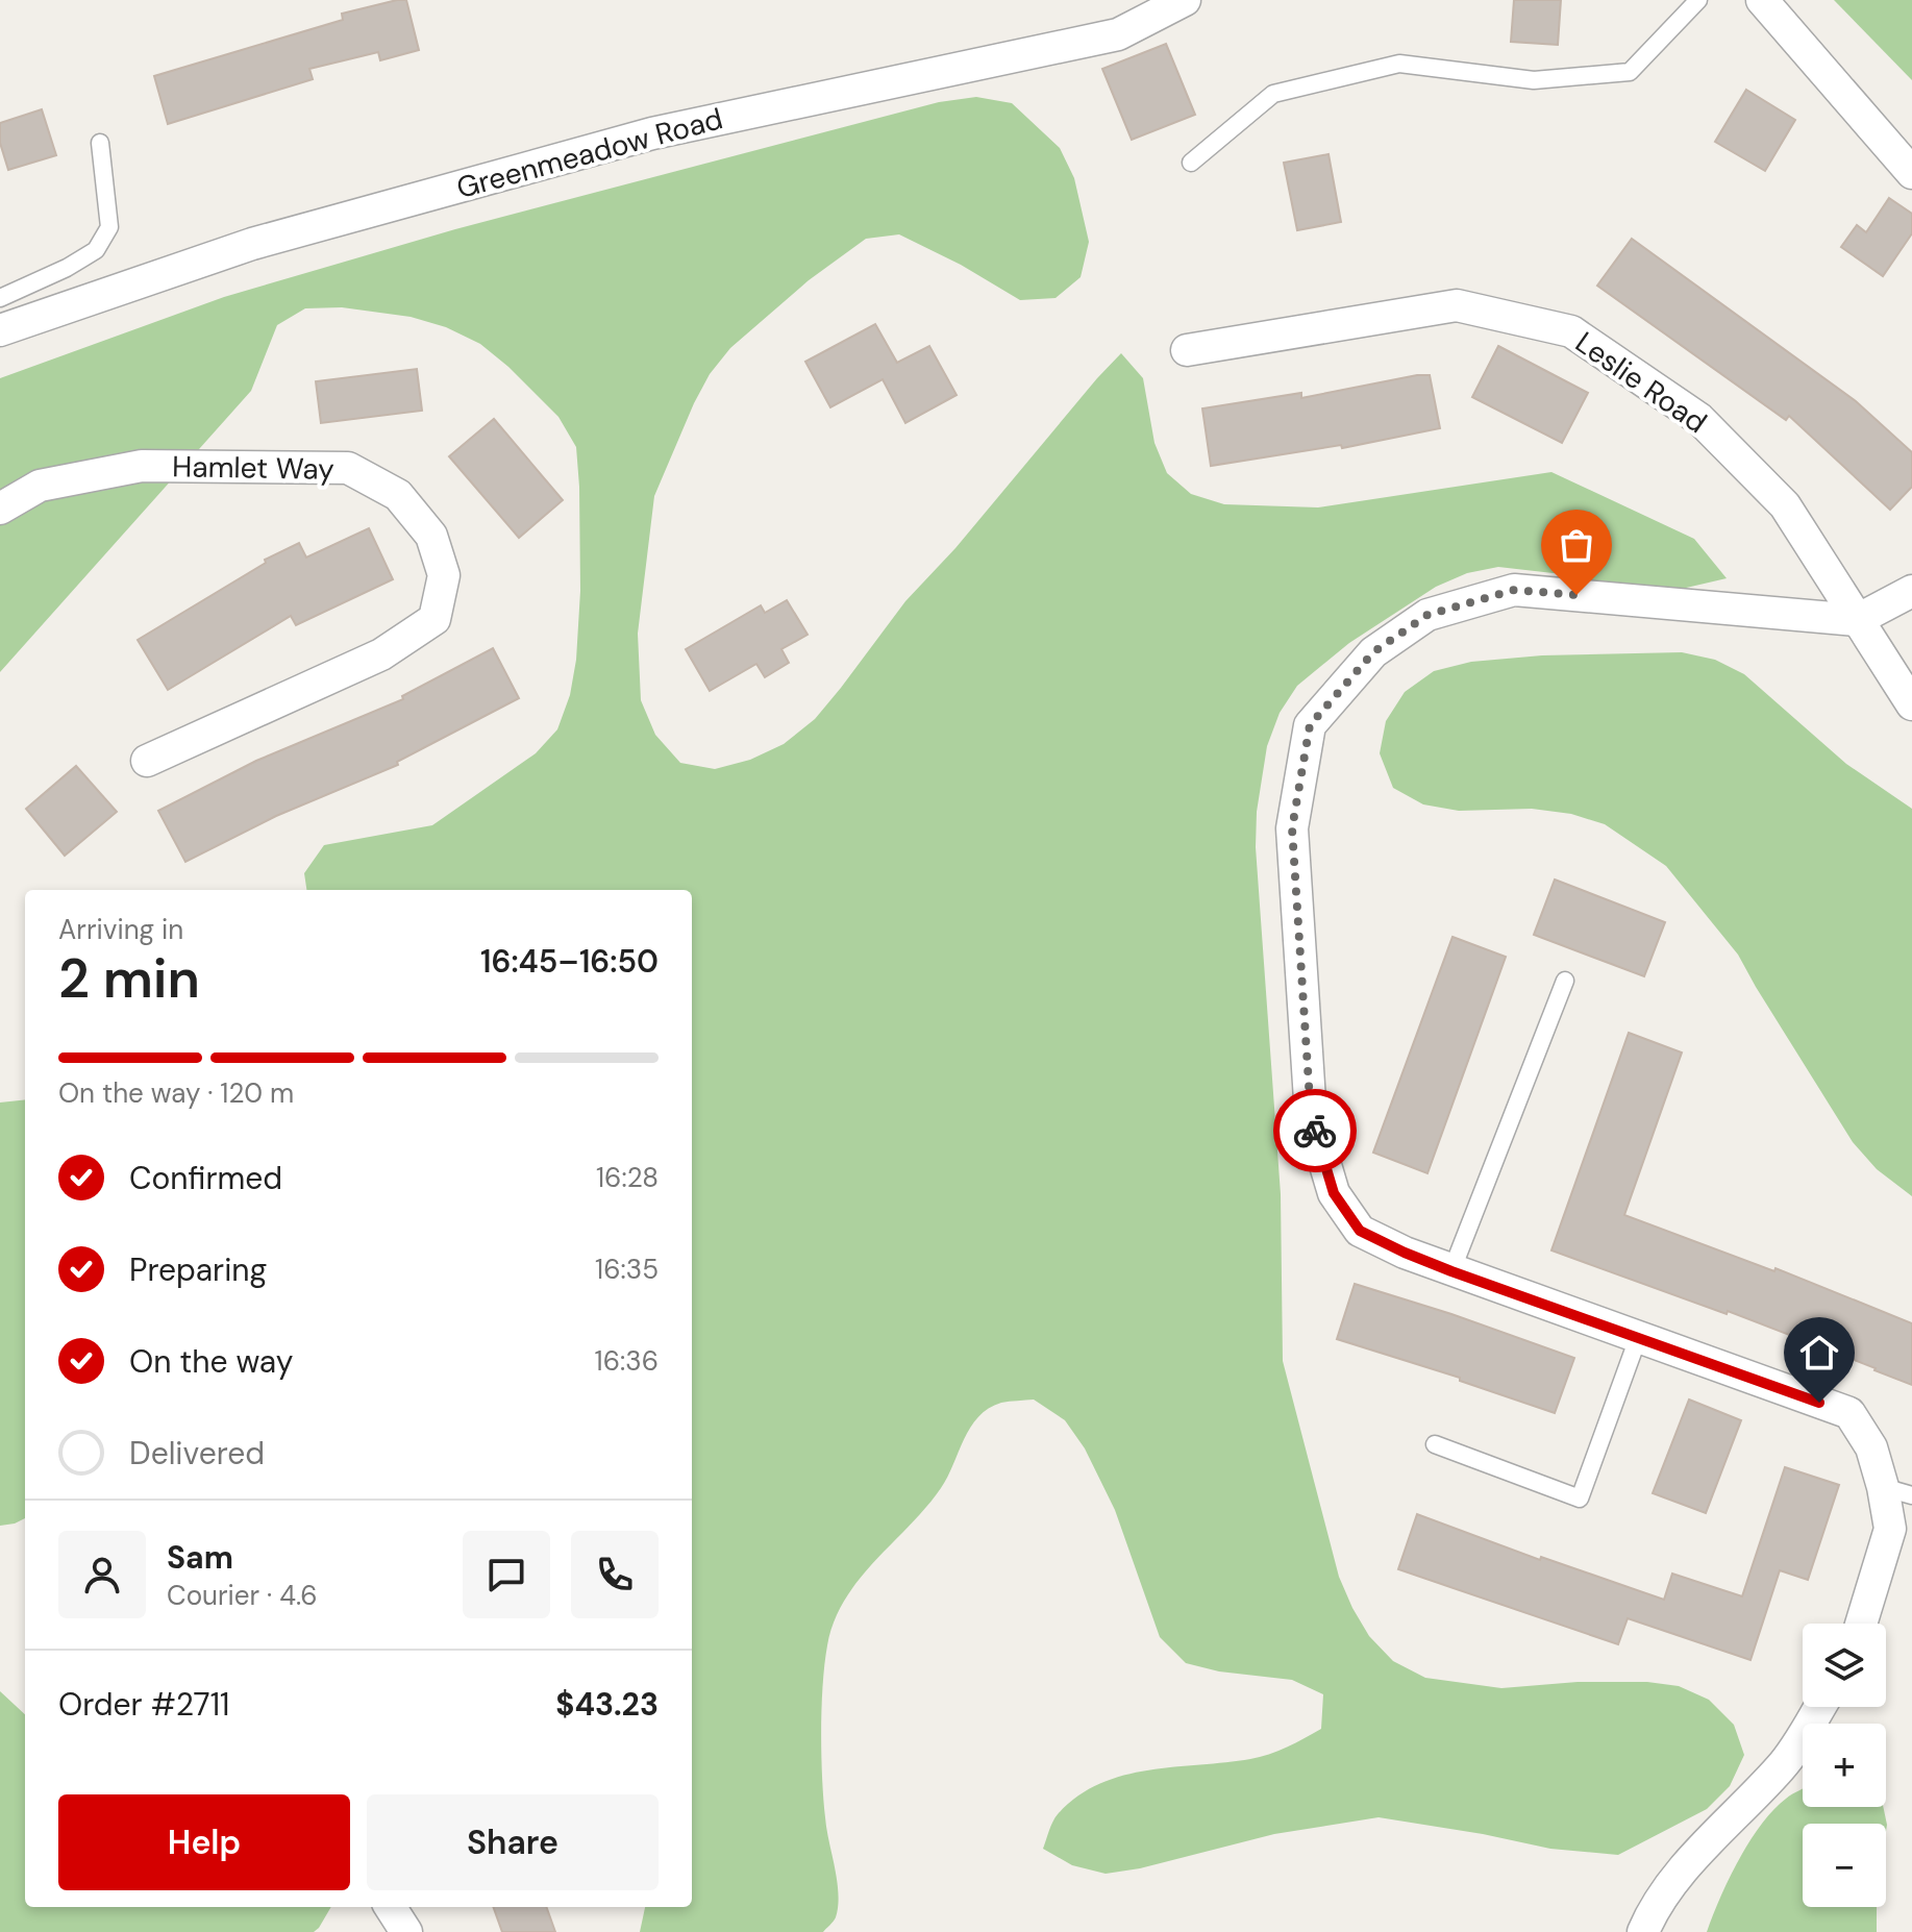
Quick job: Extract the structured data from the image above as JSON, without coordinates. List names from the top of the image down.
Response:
{
  "streets": {
    "street": ["Greenmeadow Road", "Leslie Road", "Hamlet Way"]
  },
  "page": {
    "heading": ["2 min", "Arriving in", "16:45–16:50"],
    "panel": [
      "Sam",
      "Courier · 4.6",
      "Order #2711",
      "$43.23"
    ],
    "bar": "On the way · 120 m",
    "list": [
      ["Confirmed", "16:28"],
      ["Preparing", "16:35"],
      ["On the way", "16:36"],
      "Delivered"
    ],
    "map_buttons": ["+", "−"],
    "buttons": ["Help", "Share"]
  }
}
